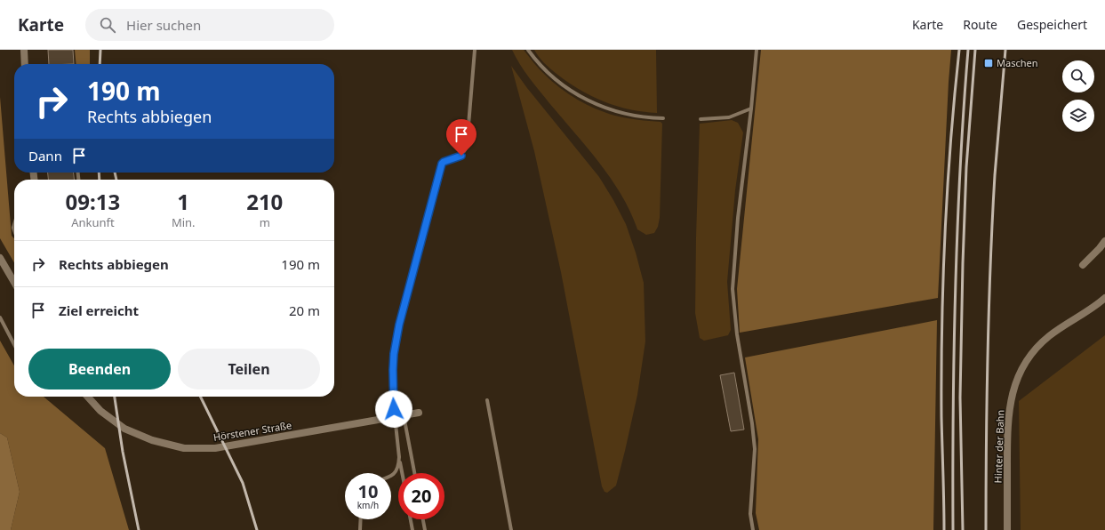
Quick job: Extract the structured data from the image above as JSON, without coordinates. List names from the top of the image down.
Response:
{
  "streets": {
    "street": ["Hörstener Straße", "Hinter der Bahn"]
  },
  "places": {
    "transit": ["Maschen"]
  },
  "page": {
    "header": "Karte",
    "search": "Hier suchen",
    "nav": ["Karte", "Route", "Gespeichert"],
    "turn": ["190 m", "Rechts abbiegen"],
    "then": "Dann",
    "eta": [
      "09:13",
      "Ankunft",
      "1",
      "Min.",
      "210",
      "m"
    ],
    "list": [
      {
        "name": "Rechts abbiegen",
        "value": "190 m"
      },
      {
        "name": "Ziel erreicht",
        "value": "20 m"
      }
    ],
    "buttons": ["Beenden", "Teilen"],
    "speed": "10 km/h",
    "limit": "20"
  }
}
